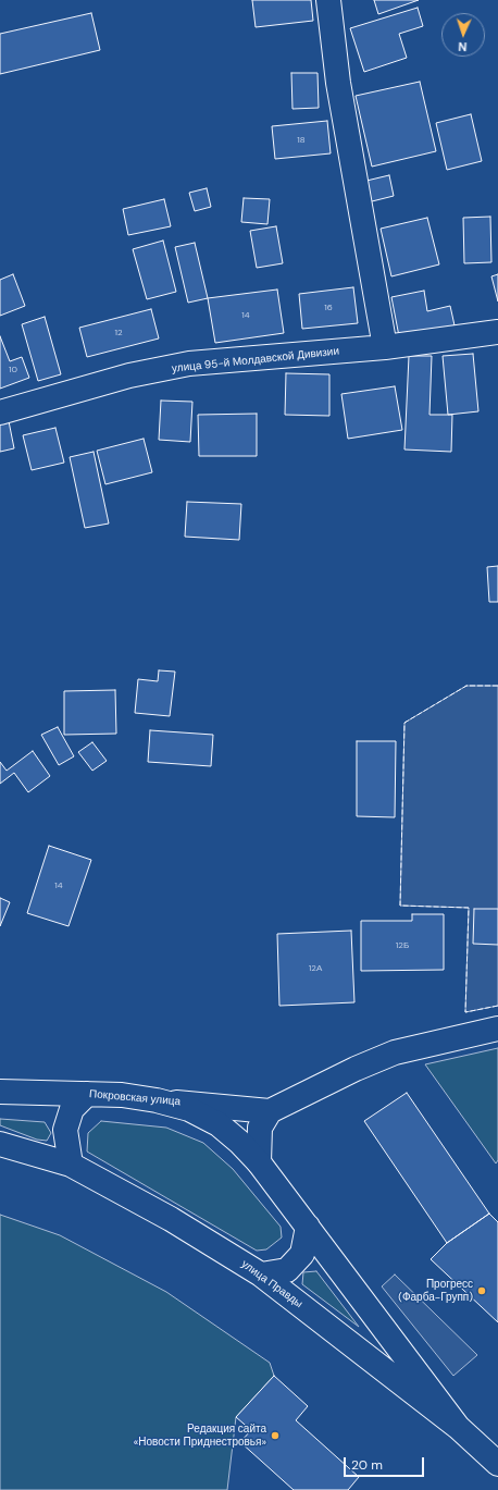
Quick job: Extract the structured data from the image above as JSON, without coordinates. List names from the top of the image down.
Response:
{
  "streets": {
    "main road": ["улица 95-й Молдавской Дивизии", "Покровская улица", "улица Правды"]
  },
  "crossings": [
    ["Покровская улица", "улица Правды"]
  ],
  "places": ["Прогресс (Фарба-Групп)", "Редакция сайта «Новости Приднестровья»"],
  "house_numbers": [
    "18",
    "16",
    "14",
    "12",
    "10",
    "14",
    "12Б",
    "12А"
  ],
  "scale_bar": "20 m",
  "north": "bottom"
}
